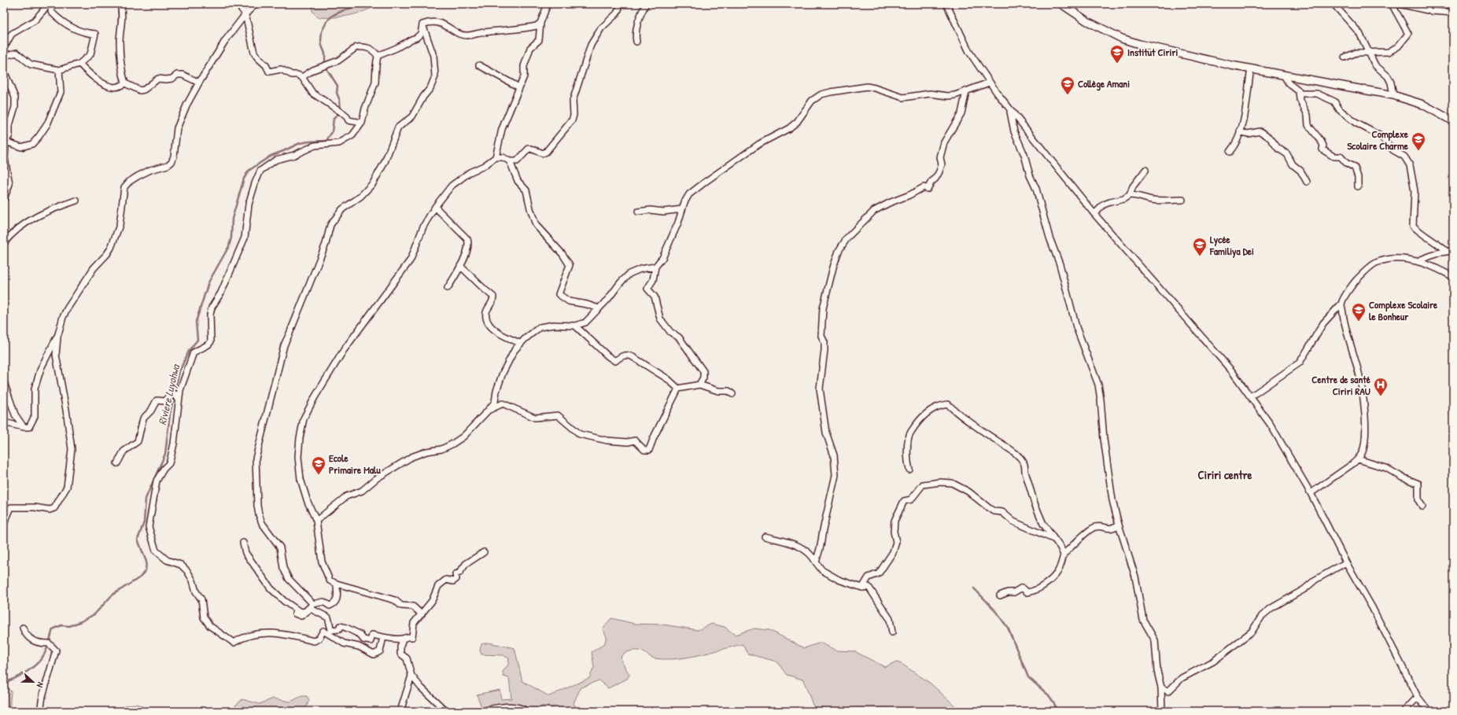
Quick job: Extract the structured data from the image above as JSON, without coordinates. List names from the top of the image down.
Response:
{
  "districts": ["Ciriri centre"],
  "water": ["Riviere Luyohwa"],
  "places": {
    "school or university": [
      "Institut Ciriri",
      "Collège Amani",
      "Complexe Scolaire Charme",
      "Lycée Familiya Dei",
      "Complexe Scolaire le Bonheur",
      "Ecole Primaire Malu"
    ],
    "hospital": ["Centre de santé Ciriri RAU"]
  },
  "north": "right"
}
